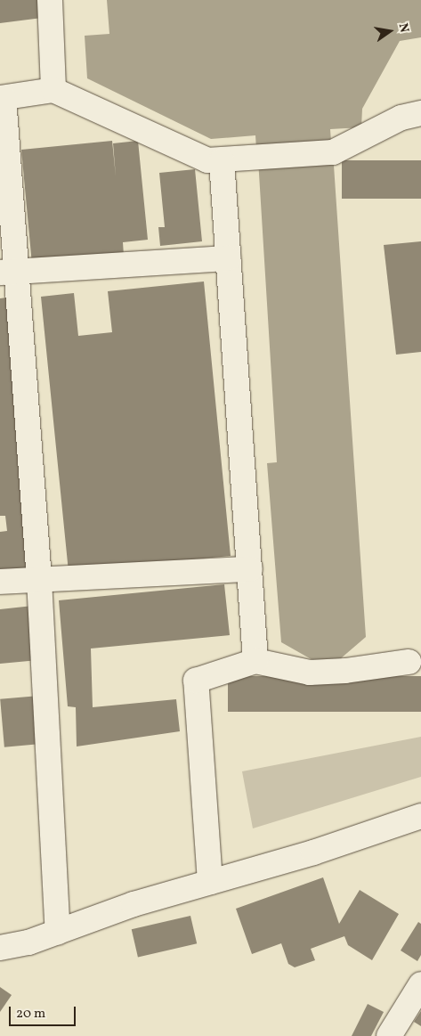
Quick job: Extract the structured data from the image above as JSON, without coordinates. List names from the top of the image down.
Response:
{
  "scale_bar": "20 m",
  "north": "right"
}
